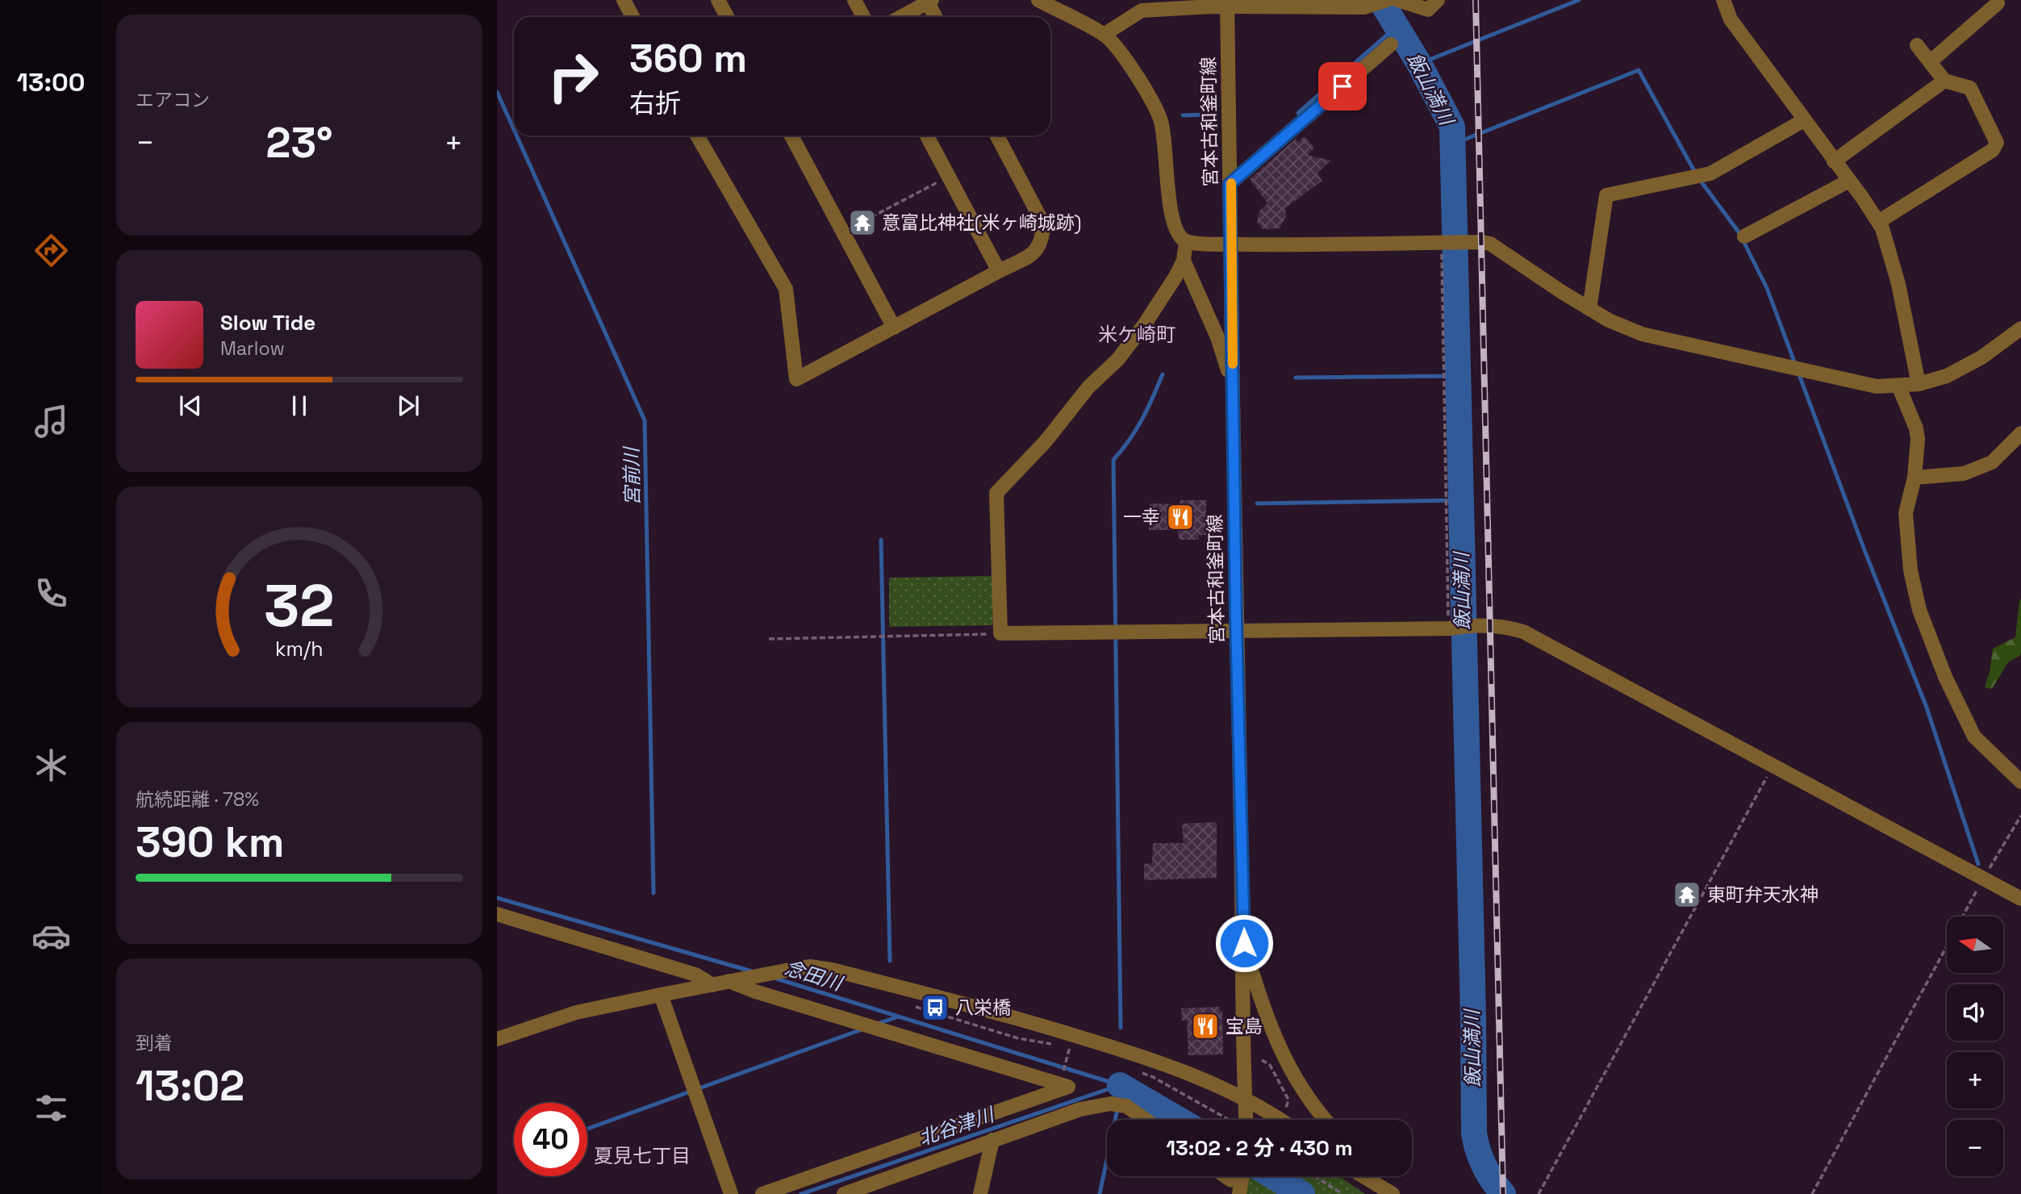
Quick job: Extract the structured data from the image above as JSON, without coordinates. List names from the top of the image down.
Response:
{
  "streets": {
    "street": ["宮本古和釜町線"]
  },
  "districts": ["米ケ崎町", "夏見七丁目"],
  "water": [
    "飯山満川",
    "宮前川",
    "念田川",
    "北谷津川"
  ],
  "places": {
    "temple": ["意富比神社(米ヶ崎城跡)", "東町弁天水神"],
    "restaurant": ["一幸", "宝島"],
    "bus stop": ["八栄橋"]
  },
  "north": "left",
  "page": {
    "tabs": "13:00",
    "tile": [
      "エアコン",
      ["航続距離 · 78%", "390 km"],
      ["到着", "13:02"]
    ],
    "turn": ["360 m", "右折"],
    "heat": ["−", "23°", "+"],
    "song": ["Slow Tide", "Marlow"],
    "map_buttons": ["+", "−"],
    "limit": "40",
    "trip": "13:02 · 2 分 · 430 m",
    "gauge": ["32", "km/h"]
  }
}
